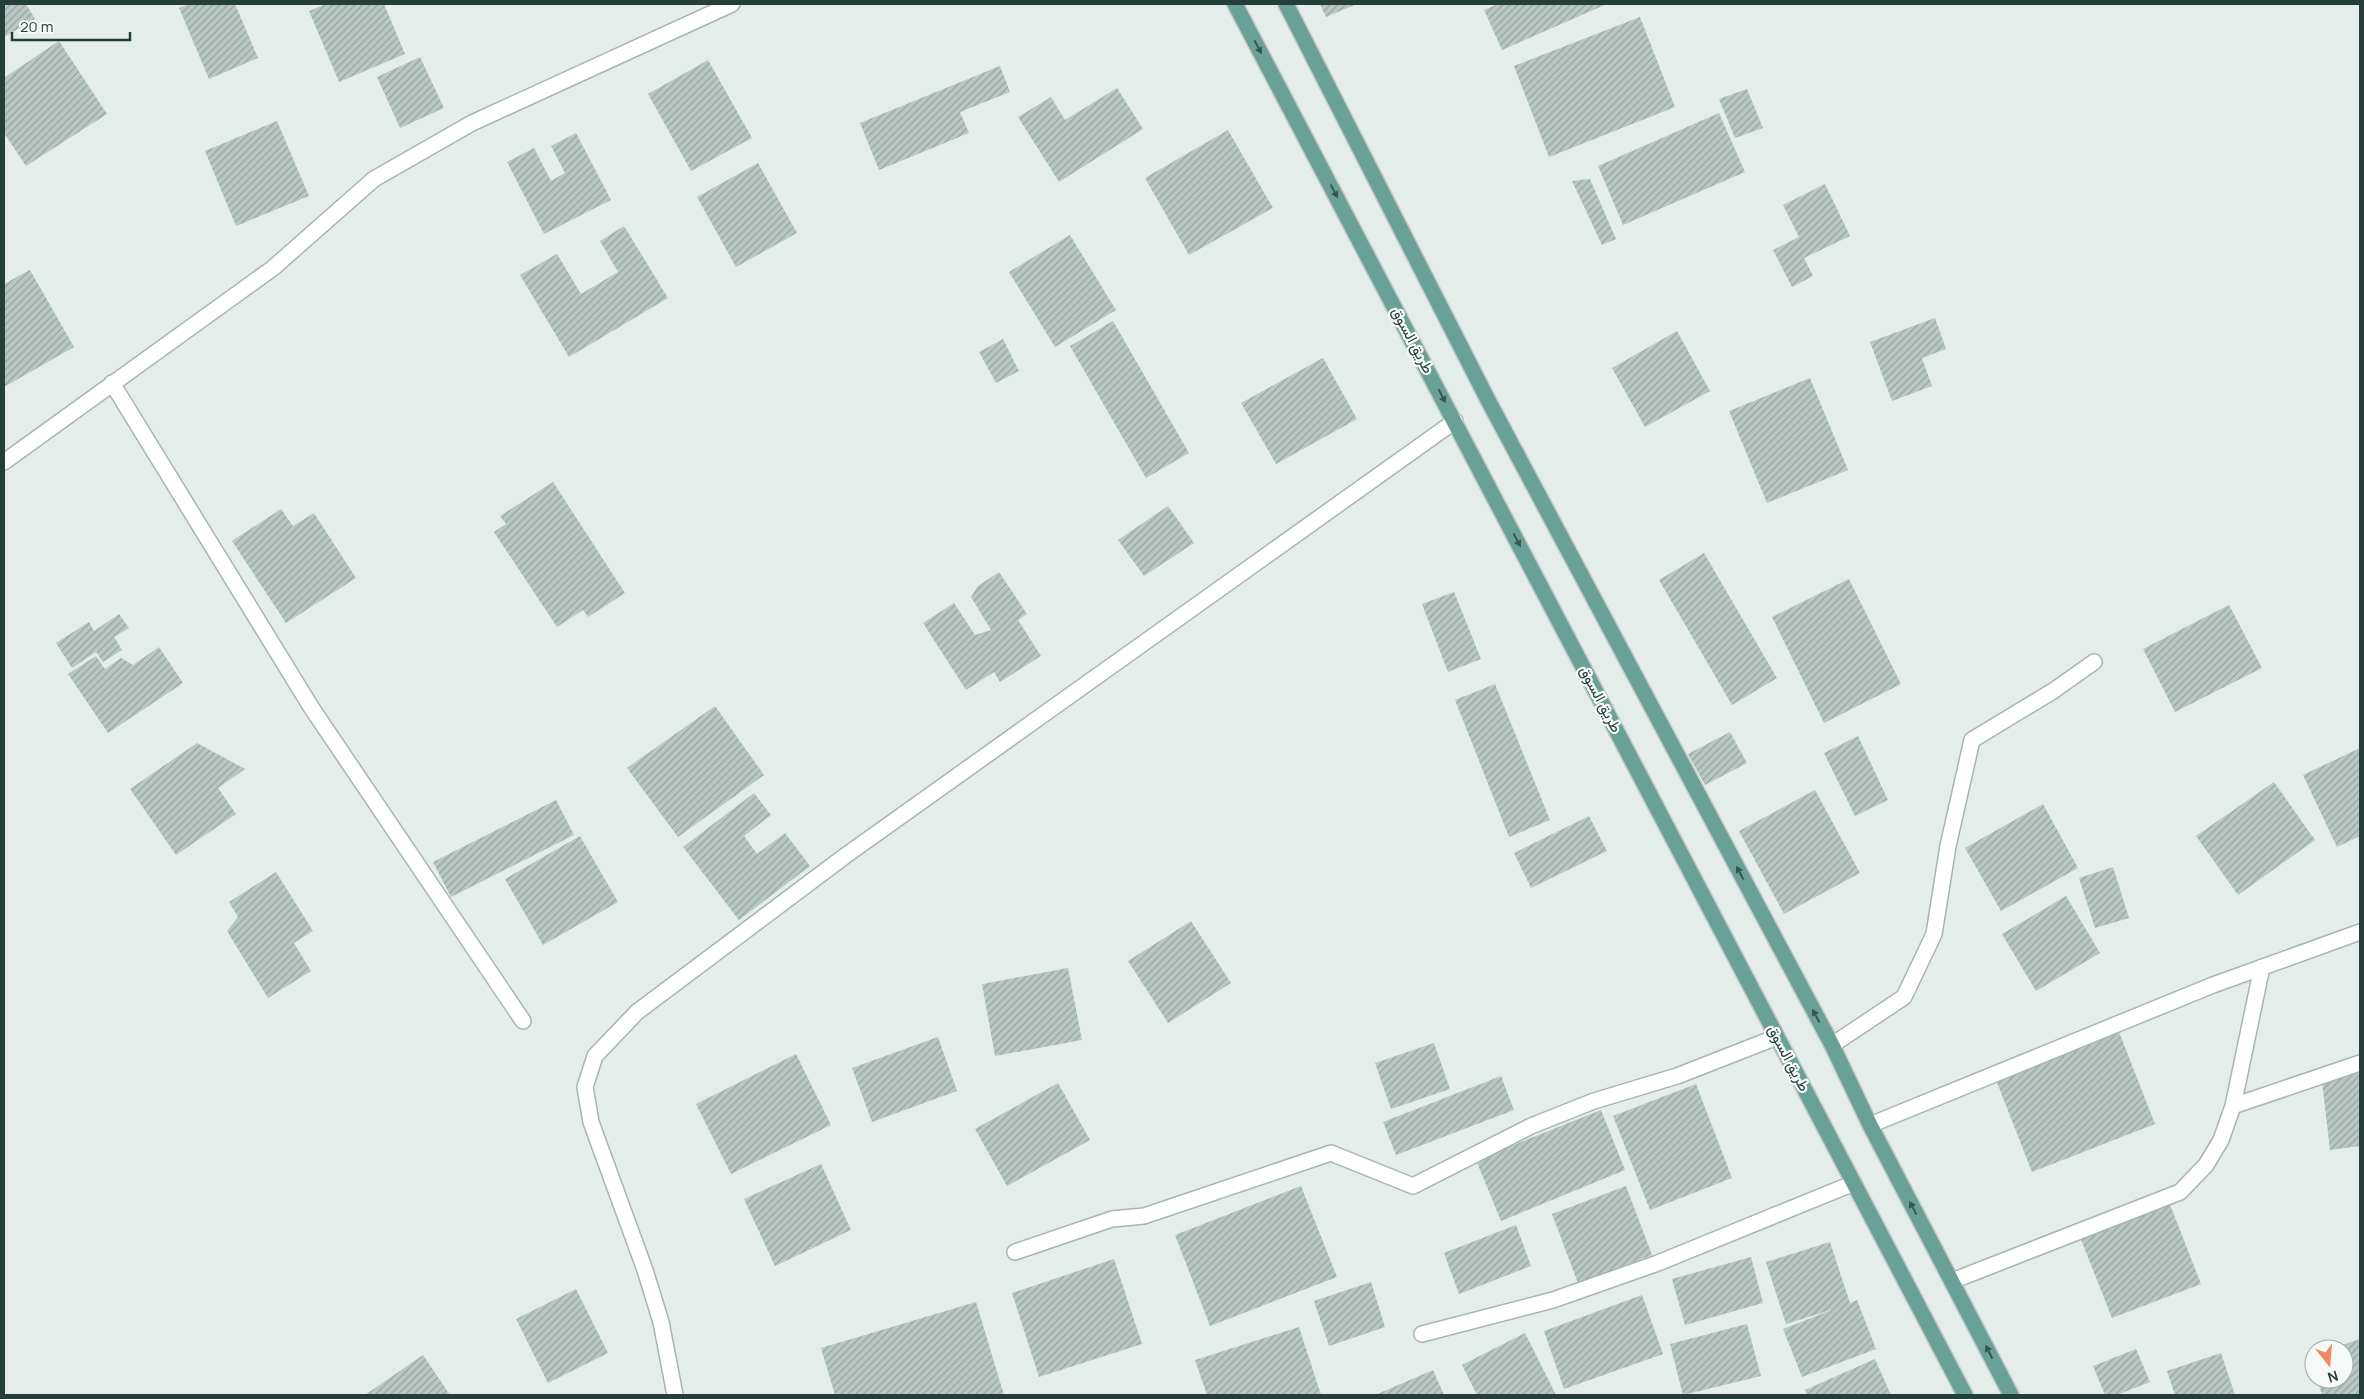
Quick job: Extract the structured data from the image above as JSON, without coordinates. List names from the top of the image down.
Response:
{
  "streets": {
    "main road": ["طريق السوق"]
  },
  "scale_bar": "20 m",
  "north": "bottom"
}
